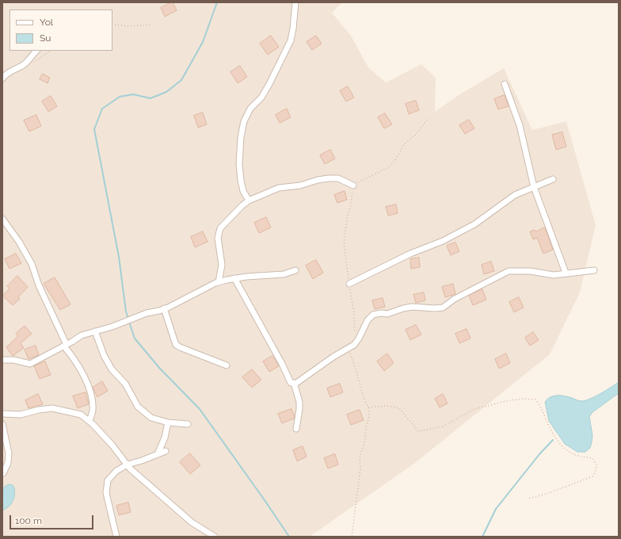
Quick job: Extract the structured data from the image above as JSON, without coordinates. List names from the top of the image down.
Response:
{
  "legend": ["Yol", "Su"],
  "scale_bar": "100 m"
}
